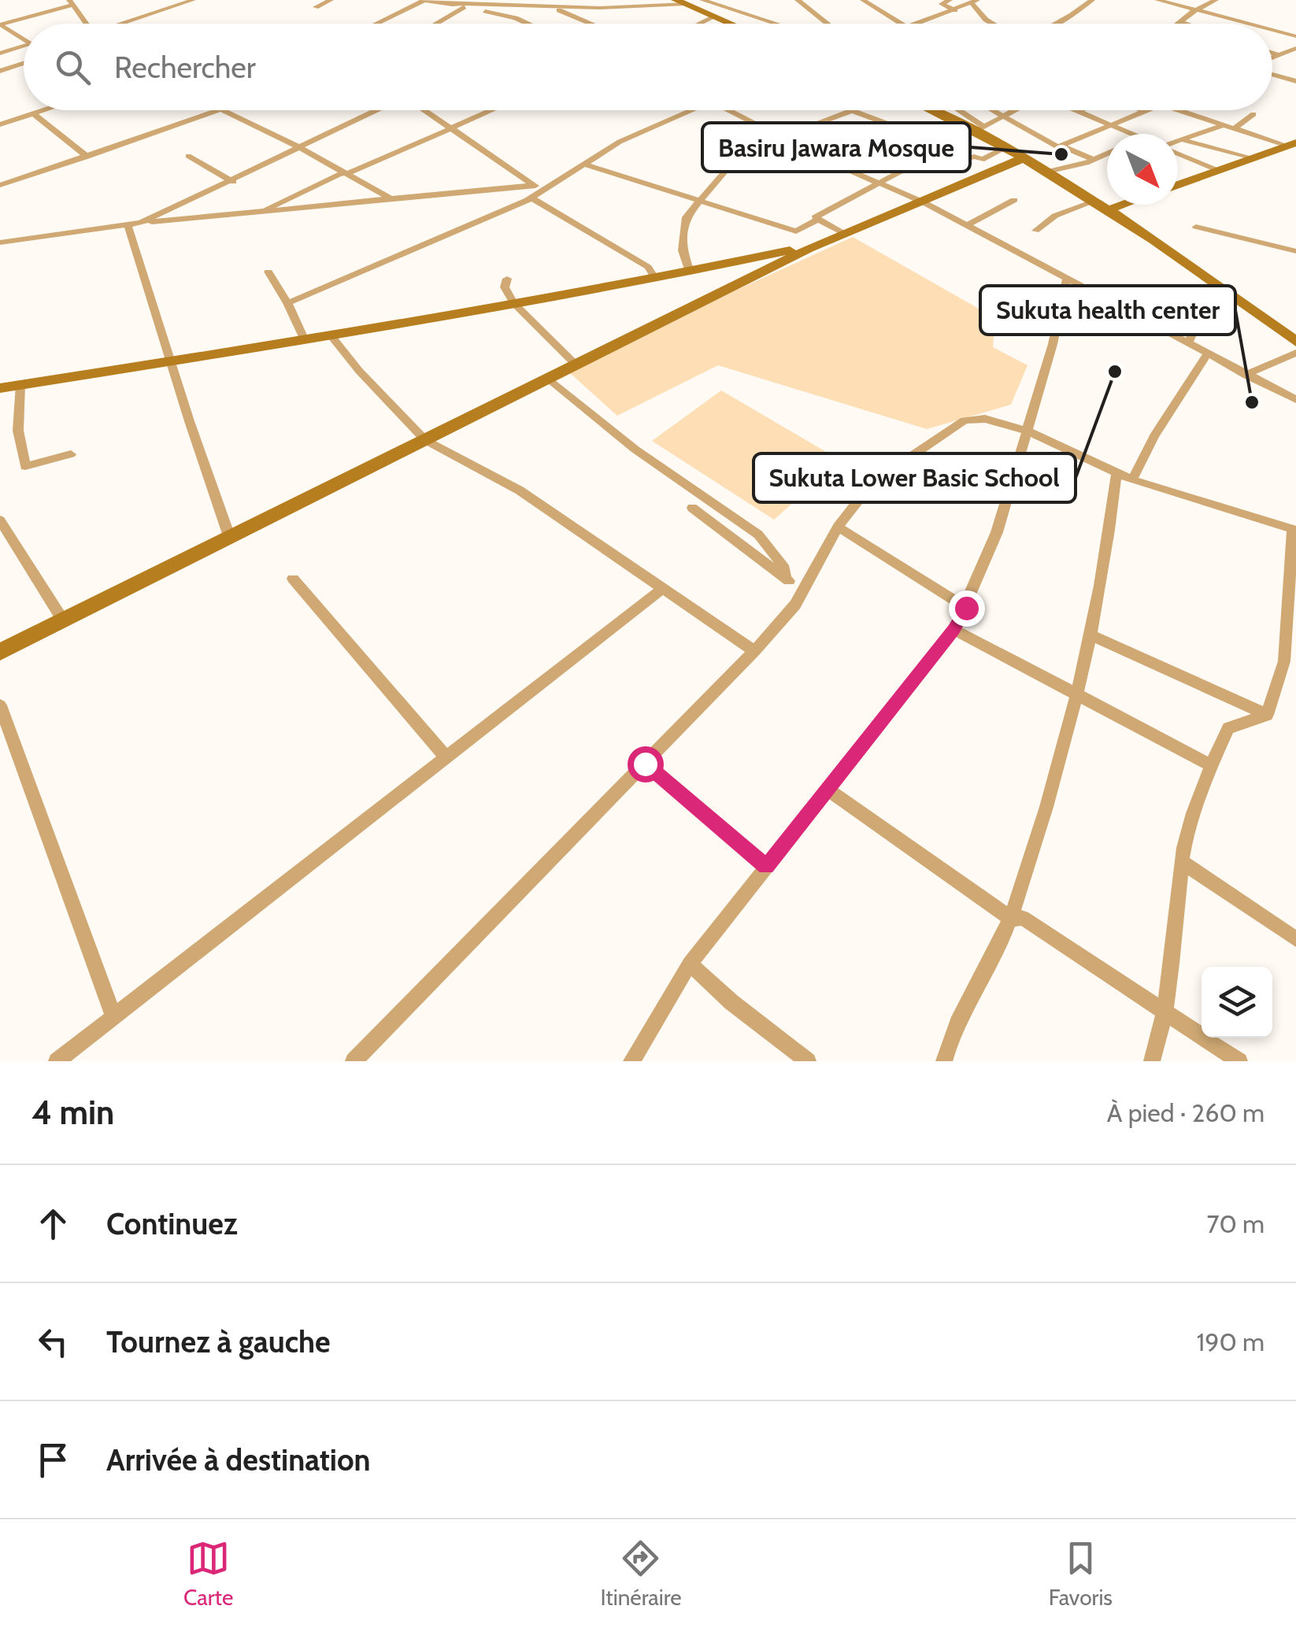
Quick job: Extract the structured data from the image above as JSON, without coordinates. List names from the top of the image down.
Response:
{
  "places": ["Basiru Jawara Mosque", "Sukuta Lower Basic School", "Sukuta health center"],
  "north": "bottom right",
  "page": {
    "search": "Rechercher",
    "heading": ["4 min", "À pied · 260 m"],
    "list": [
      ["Continuez", "70 m"],
      ["Tournez à gauche", "190 m"],
      "Arrivée à destination"
    ],
    "nav": ["Carte", "Itinéraire", "Favoris"]
  }
}
